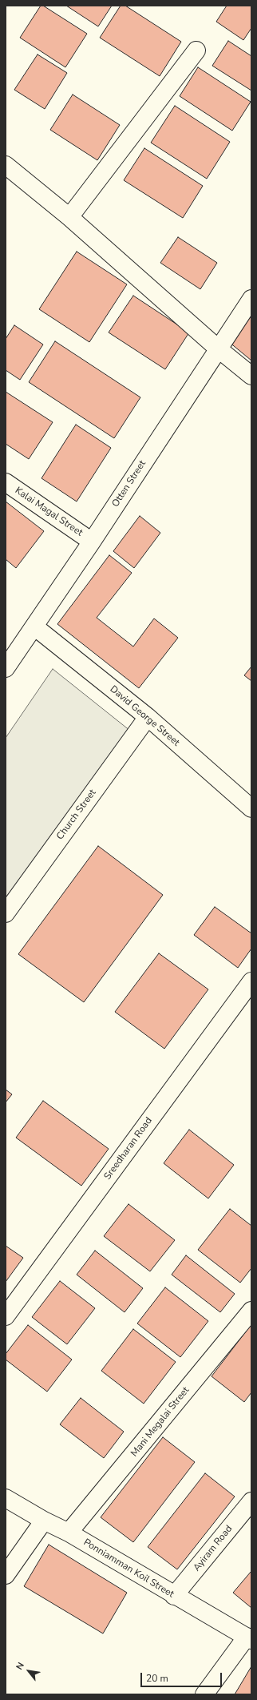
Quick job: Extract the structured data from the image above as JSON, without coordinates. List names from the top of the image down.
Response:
{
  "streets": {
    "street": [
      "Otten Street",
      "Kalai Magal Street",
      "David George Street",
      "Church Street",
      "Sreedharan Road",
      "Mani Megalai Street",
      "Ayiram Road",
      "Ponniamman Koil Street"
    ]
  },
  "crossings": [
    ["Otten Street", "Kalai Magal Street"],
    ["Otten Street", "David George Street"],
    ["David George Street", "Church Street"],
    ["Mani Megalai Street", "Ponniamman Koil Street"],
    ["Ayiram Road", "Ponniamman Koil Street"]
  ],
  "scale_bar": "20 m",
  "north": "top left"
}
